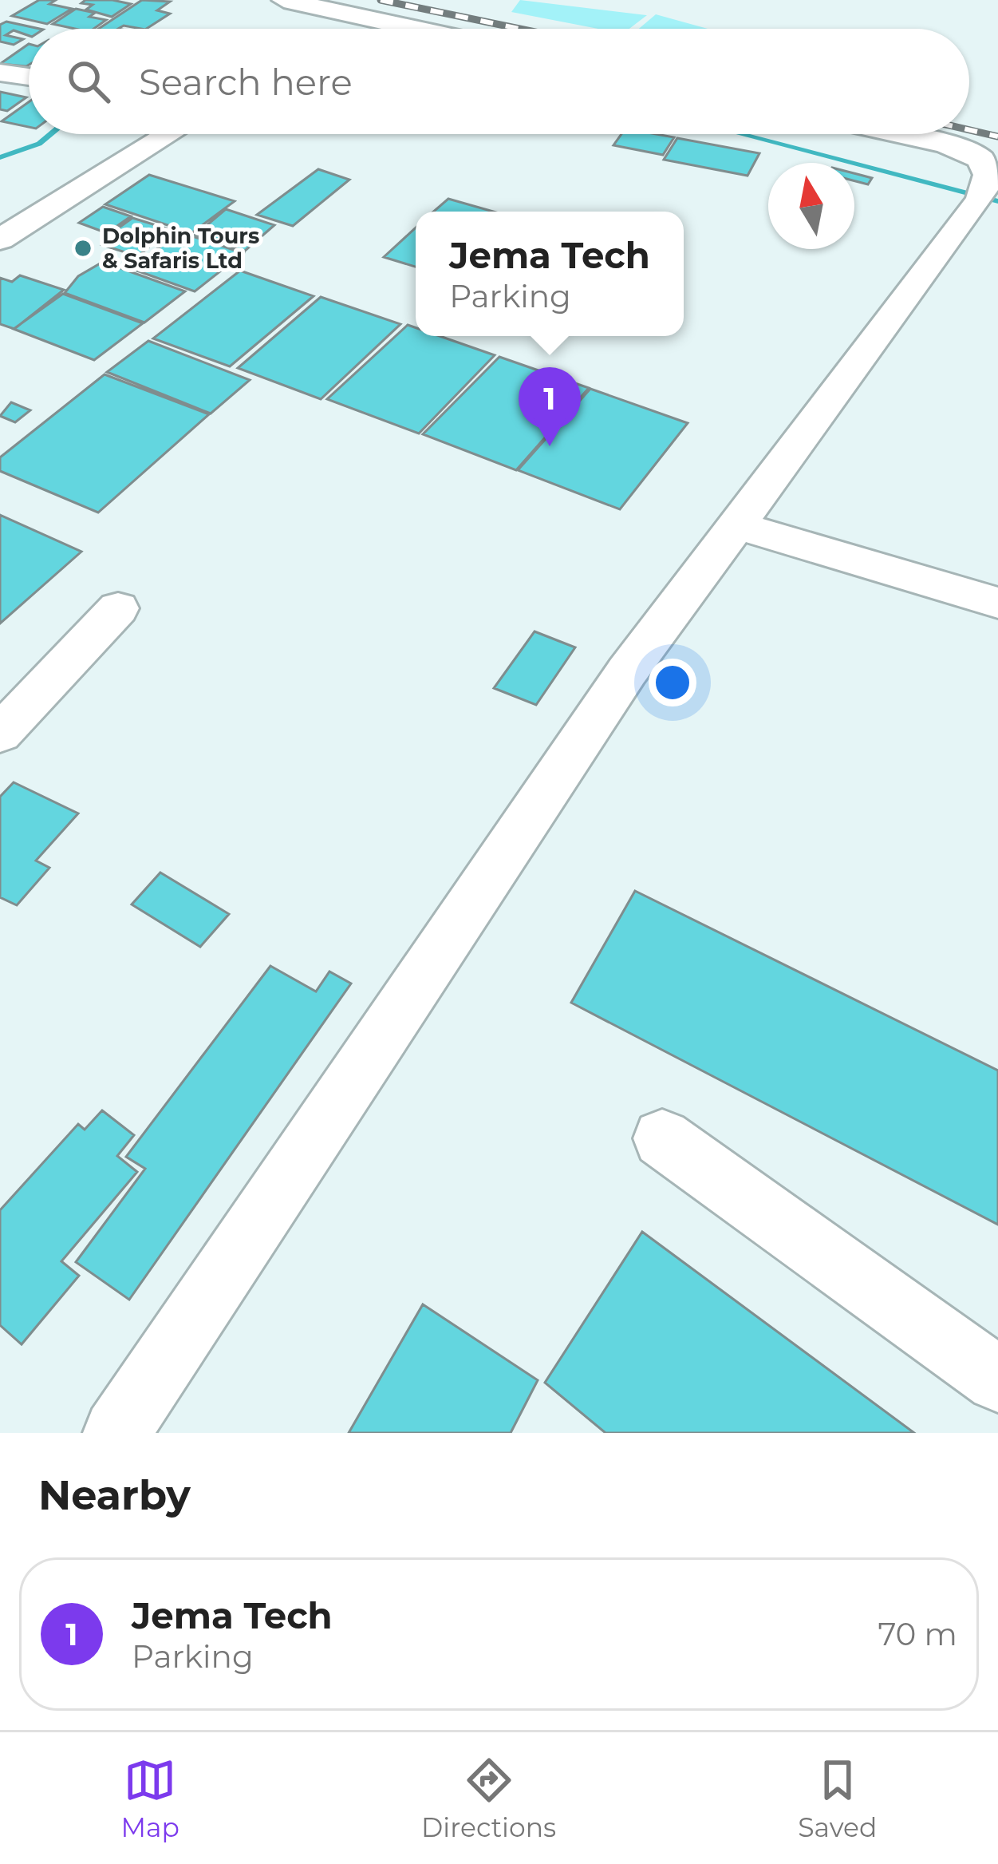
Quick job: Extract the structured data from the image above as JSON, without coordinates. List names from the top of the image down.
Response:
{
  "places": ["Dolphin Tours & Safaris Ltd"],
  "north": "top",
  "page": {
    "search": "Search here",
    "popup": ["Jema Tech", "Parking"],
    "pins": "1",
    "heading": "Nearby",
    "list": [
      {
        "mark": "1",
        "name": "Jema Tech",
        "note": "Parking",
        "value": "70 m"
      }
    ],
    "nav": ["Map", "Directions", "Saved"]
  }
}
